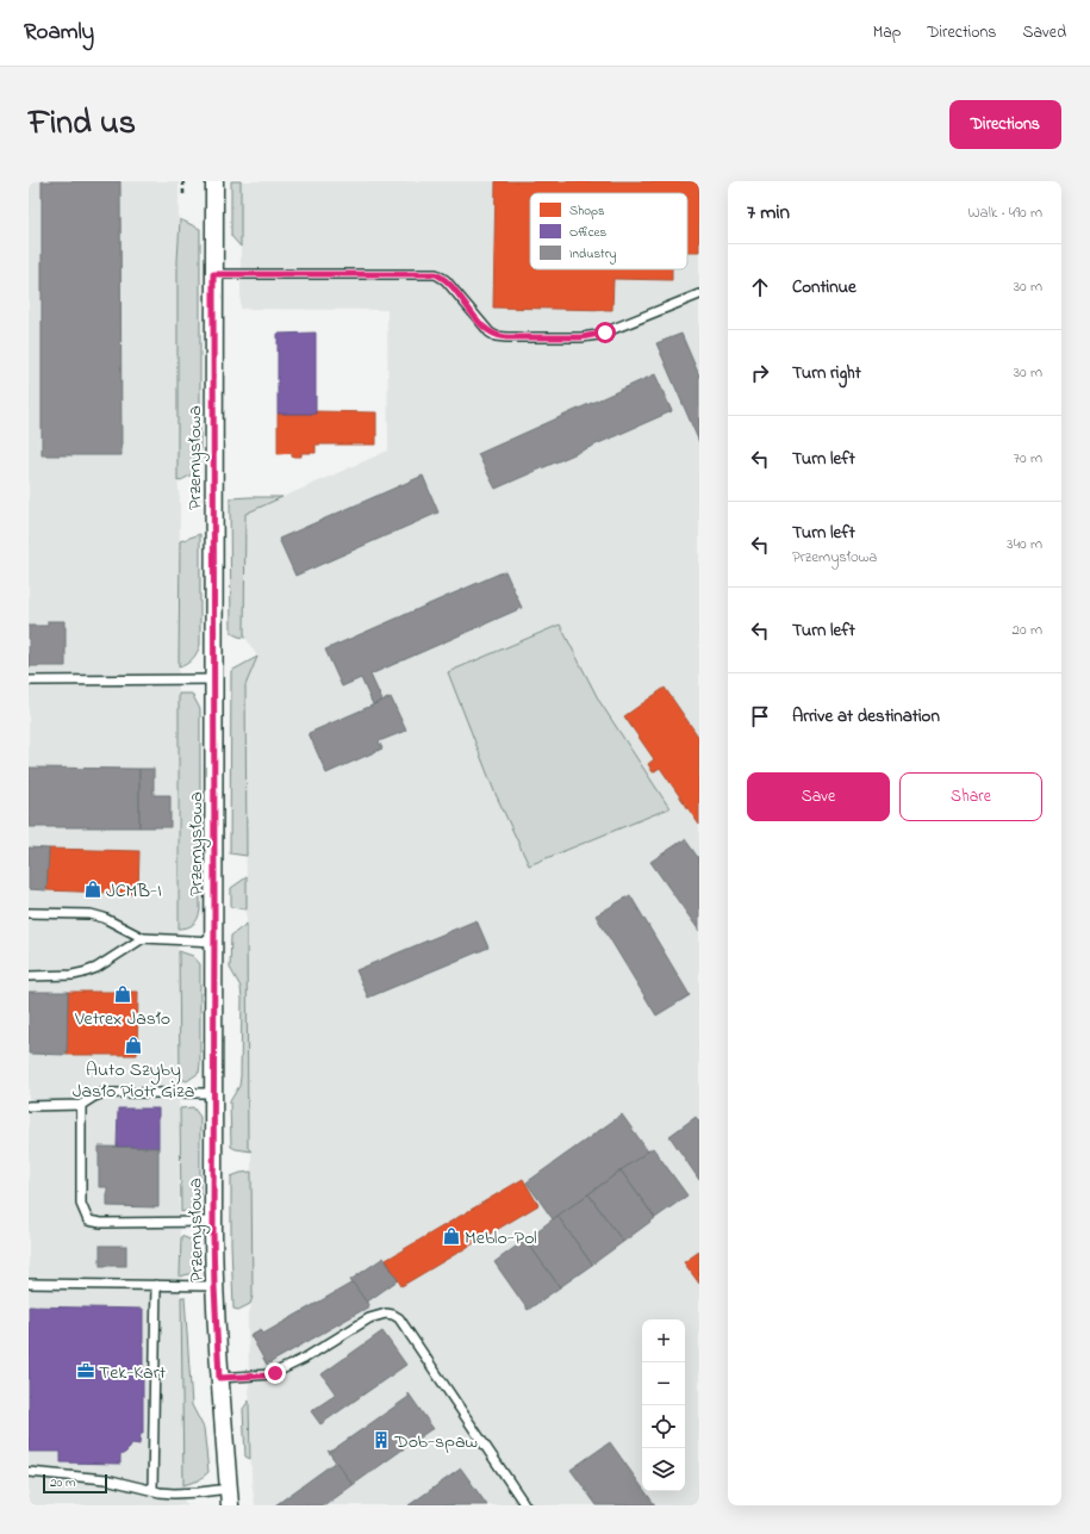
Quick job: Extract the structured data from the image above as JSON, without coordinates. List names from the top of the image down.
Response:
{
  "streets": {
    "street": ["Przemysłowa"]
  },
  "places": {
    "shop": [
      "JCMB-I",
      "Vetrex Jasło",
      "Auto Szyby Jasło Piotr Giza",
      "Meblo-Pol"
    ],
    "office": ["Tek-Kart"],
    "building": ["Dob-spaw"]
  },
  "legend": ["Shops", "Offices", "Industry"],
  "scale_bar": "20 m",
  "page": {
    "header": "Roamly",
    "nav": ["Map", "Directions", "Saved"],
    "title": "Find us",
    "buttons": [
      "Directions",
      ["Save", "Share"]
    ],
    "heading": ["7 min", "Walk · 490 m"],
    "list": [
      ["Continue", "30 m"],
      ["Turn right", "30 m"],
      ["Turn left", "70 m"],
      ["Turn left", "Przemysłowa", "340 m"],
      ["Turn left", "20 m"],
      "Arrive at destination"
    ],
    "map_buttons": ["+", "−"],
    "scale": "20 m"
  }
}
